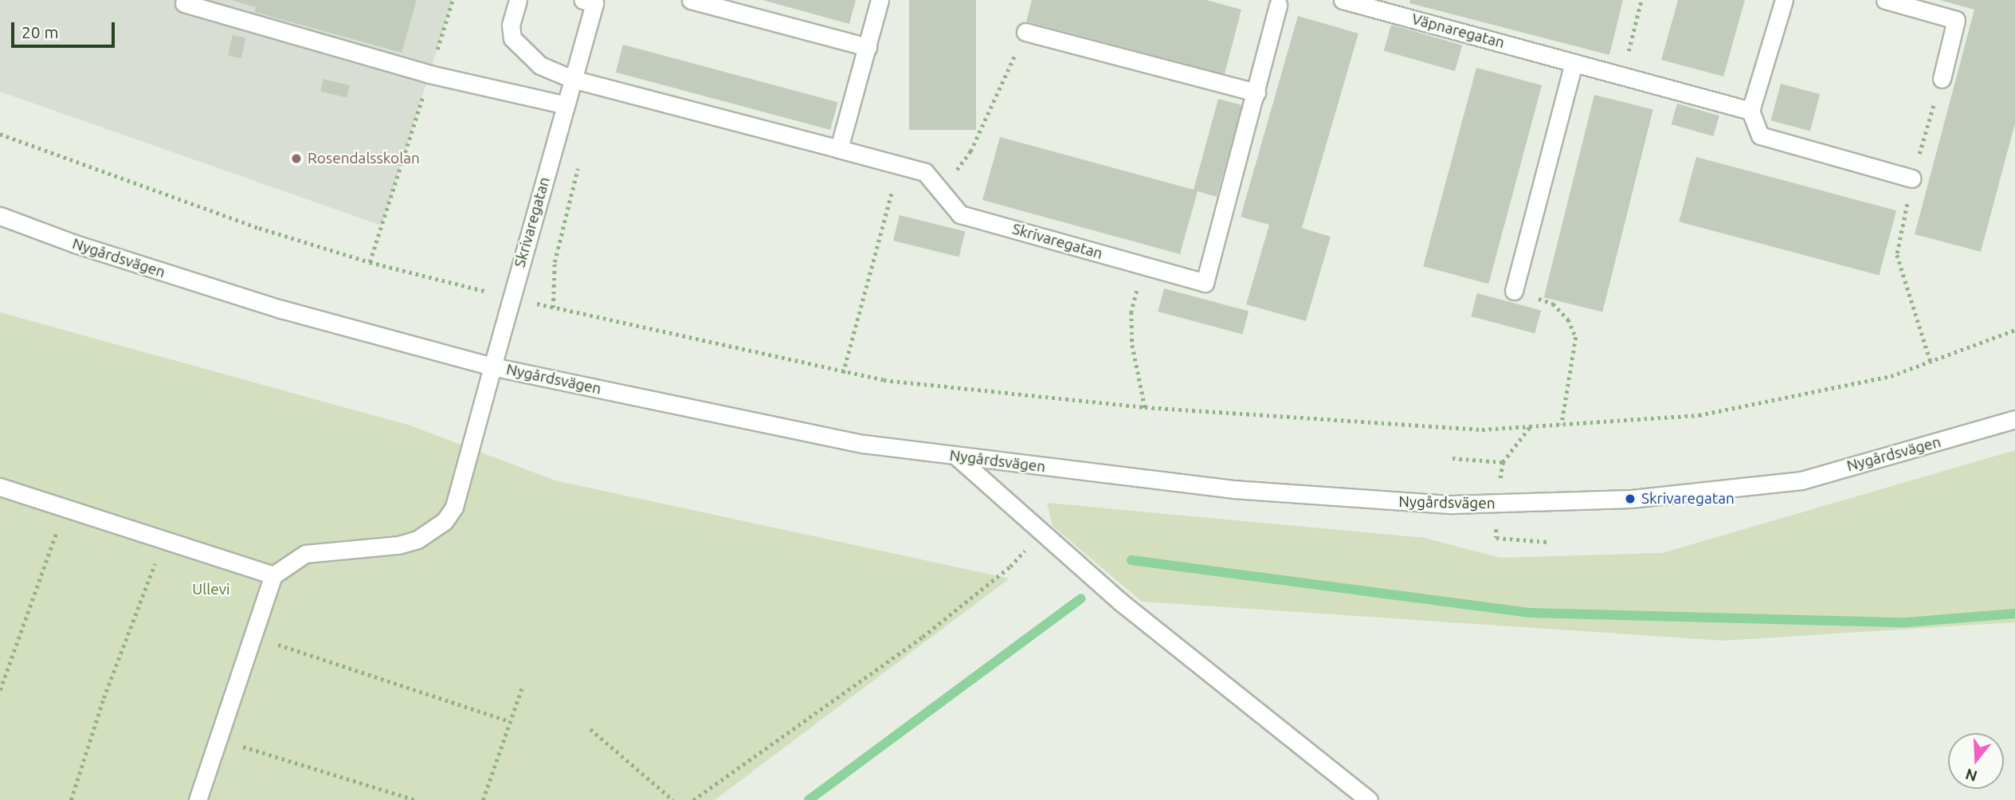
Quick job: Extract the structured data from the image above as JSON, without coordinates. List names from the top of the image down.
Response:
{
  "streets": {
    "street": ["Väpnaregatan", "Skrivaregatan", "Nygårdsvägen"]
  },
  "crossings": [
    ["Skrivaregatan", "Nygårdsvägen"]
  ],
  "parks": ["Ullevi"],
  "places": ["Rosendalsskolan", "Skrivaregatan"],
  "scale_bar": "20 m",
  "north": "bottom"
}
